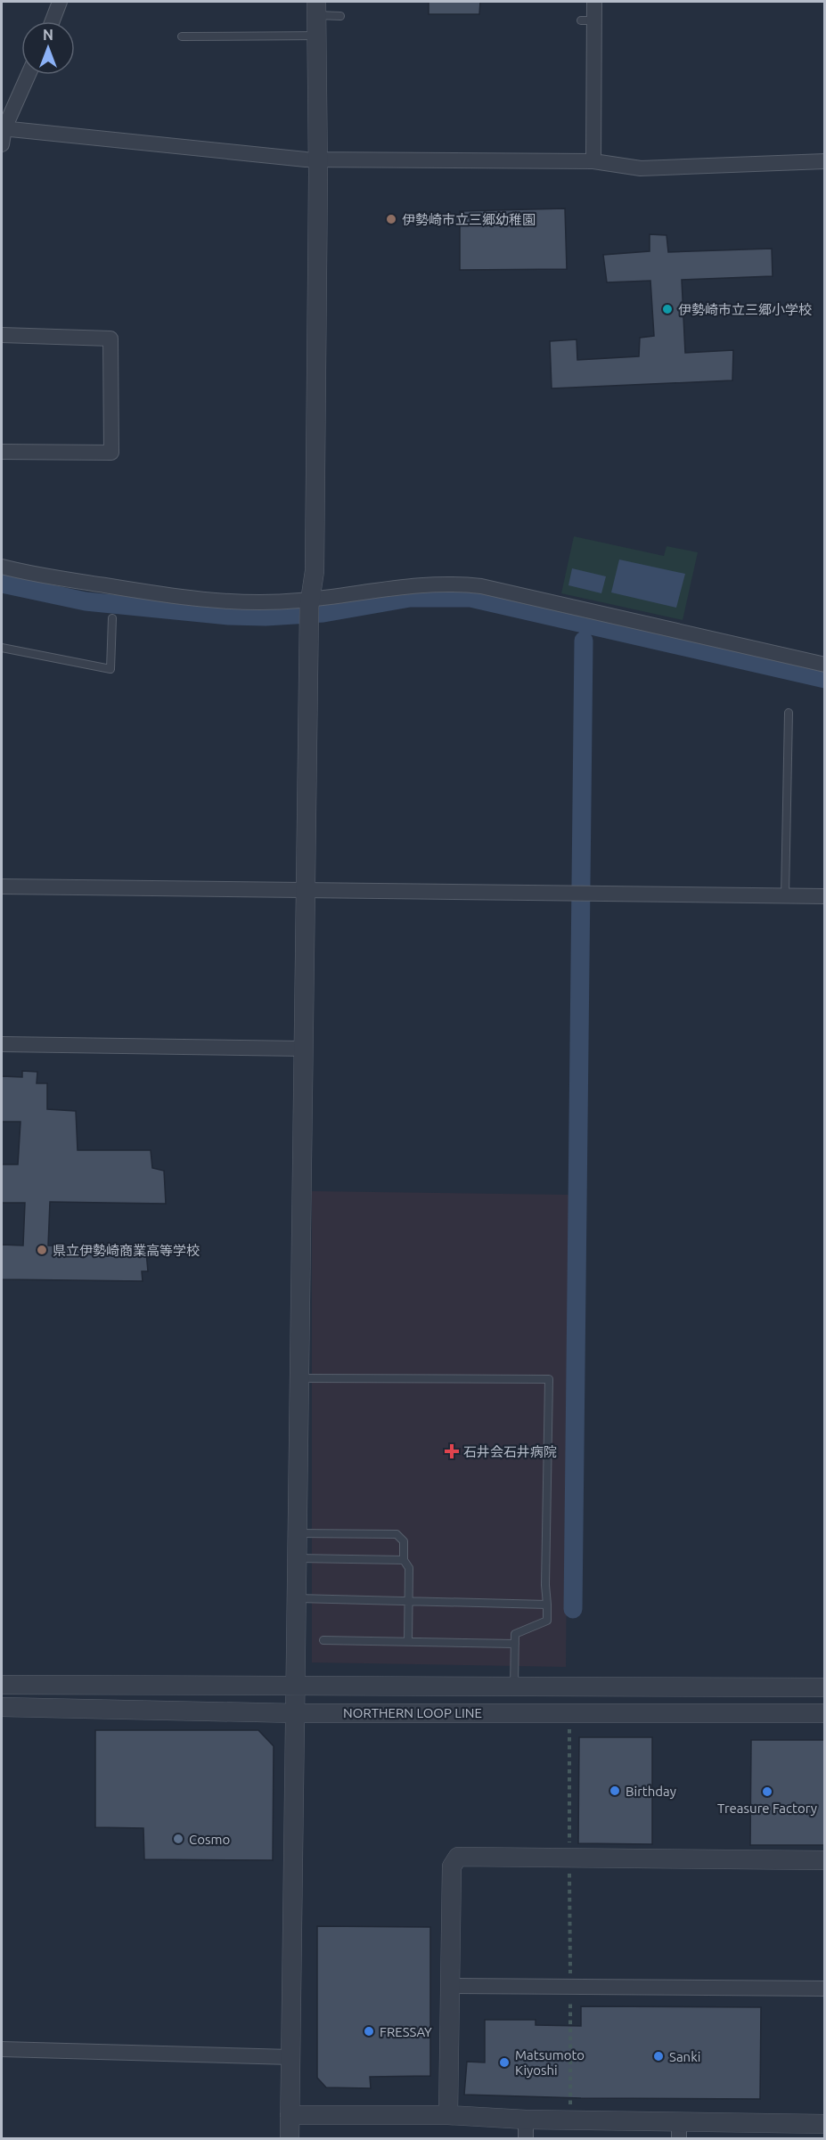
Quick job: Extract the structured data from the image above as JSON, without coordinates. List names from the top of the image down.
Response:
{
  "streets": {
    "street": ["NORTHERN LOOP LINE"]
  },
  "places": {
    "other": [
      "伊勢崎市立三郷幼稚園",
      "伊勢崎市立三郷小学校",
      "県立伊勢崎商業高等学校",
      "Birthday",
      "Treasure Factory",
      "Cosmo",
      "FRESSAY",
      "Sanki",
      "Matsumoto Kiyoshi"
    ],
    "health": ["石井会石井病院"]
  },
  "north": "top"
}
